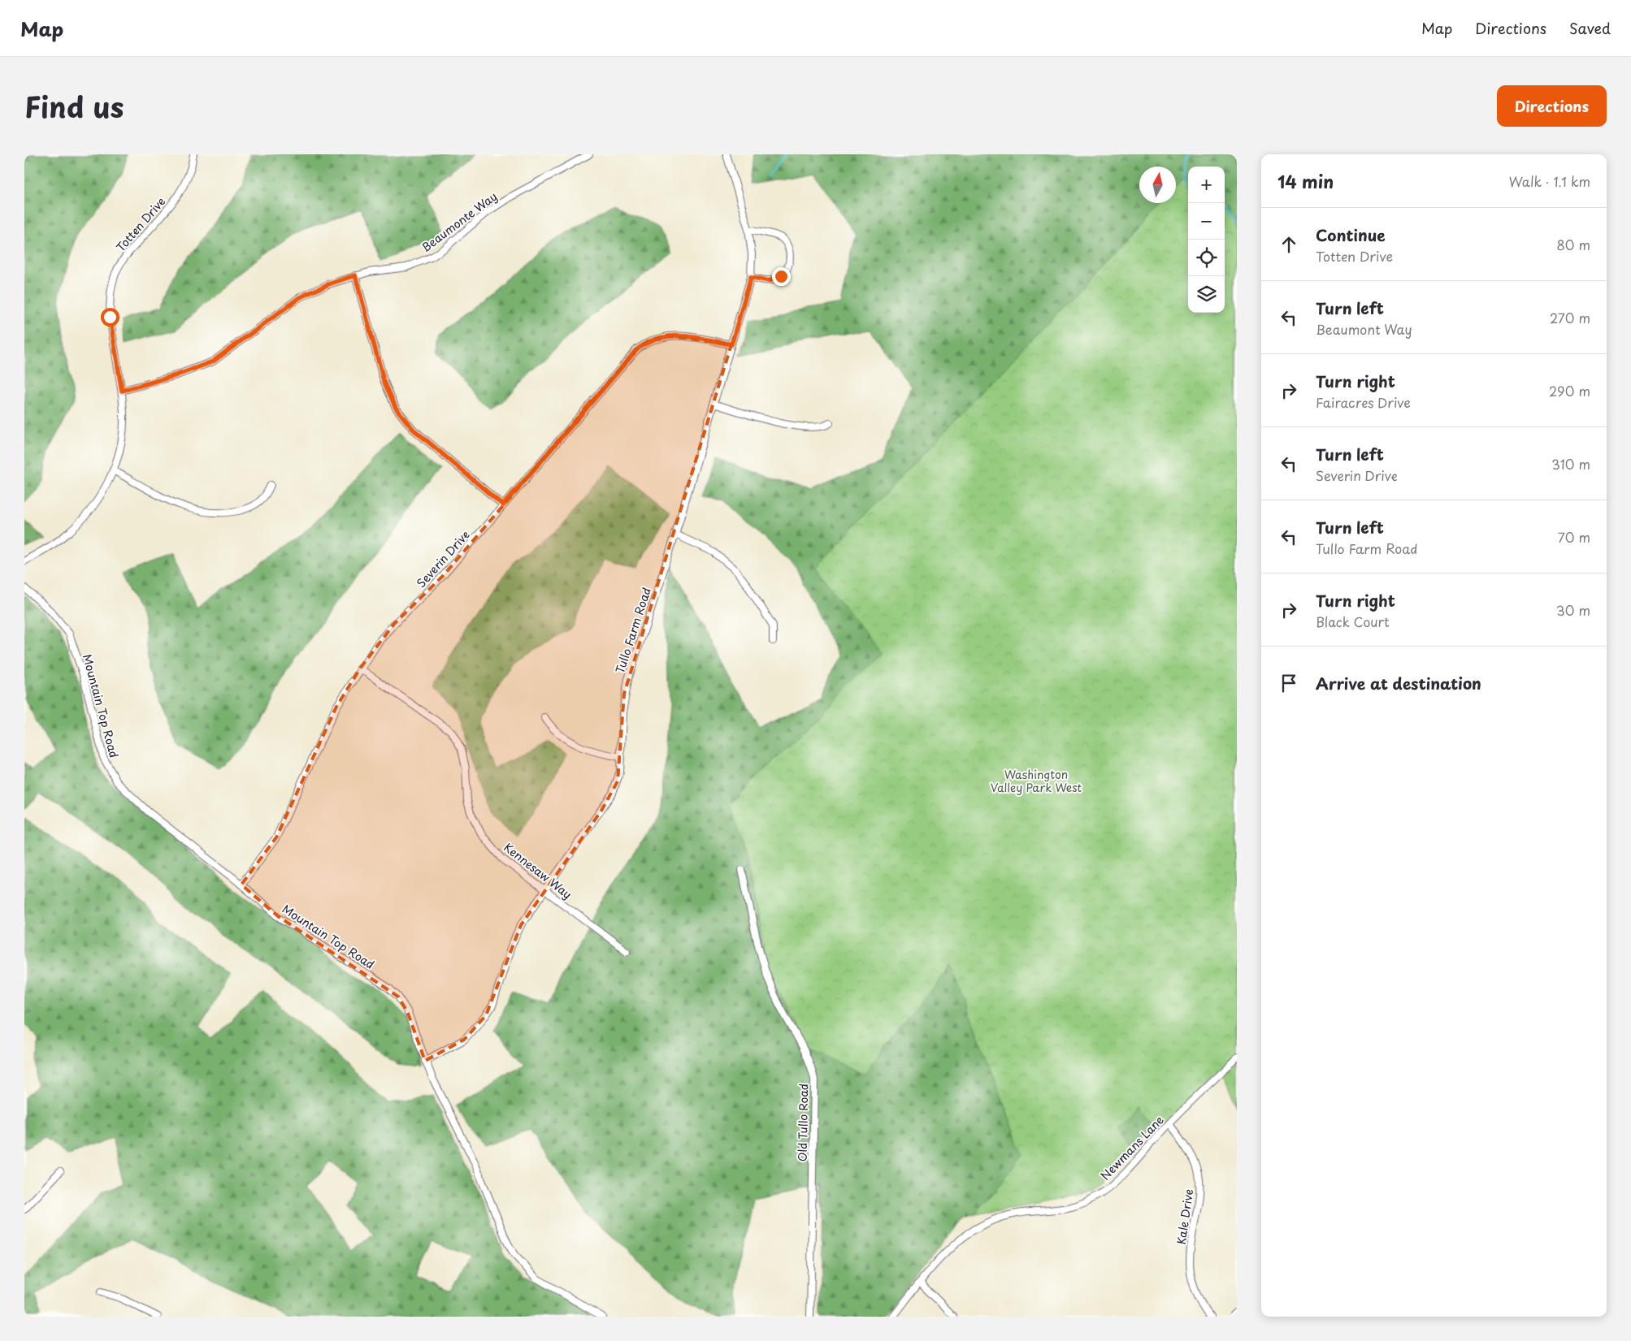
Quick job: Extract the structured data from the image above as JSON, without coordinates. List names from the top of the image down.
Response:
{
  "streets": {
    "street": [
      "Beaumonte Way",
      "Totten Drive",
      "Severin Drive",
      "Tullo Farm Road",
      "Mountain Top Road",
      "Kennesaw Way",
      "Old Tullo Road",
      "Newmans Lane",
      "Kale Drive"
    ]
  },
  "crossings": [
    ["Beaumonte Way", "Totten Drive"],
    ["Severin Drive", "Tullo Farm Road"],
    ["Severin Drive", "Mountain Top Road"],
    ["Severin Drive", "Kennesaw Way"],
    ["Tullo Farm Road", "Mountain Top Road"],
    ["Tullo Farm Road", "Kennesaw Way"],
    ["Newmans Lane", "Kale Drive"]
  ],
  "parks": ["Washington Valley Park West"],
  "north": "top",
  "page": {
    "header": "Map",
    "nav": ["Map", "Directions", "Saved"],
    "title": "Find us",
    "buttons": "Directions",
    "heading": ["14 min", "Walk · 1.1 km"],
    "map_buttons": ["+", "−"],
    "list": [
      ["Continue", "Totten Drive", "80 m"],
      ["Turn left", "Beaumont Way", "270 m"],
      ["Turn right", "Fairacres Drive", "290 m"],
      ["Turn left", "Severin Drive", "310 m"],
      ["Turn left", "Tullo Farm Road", "70 m"],
      ["Turn right", "Black Court", "30 m"],
      "Arrive at destination"
    ]
  }
}
